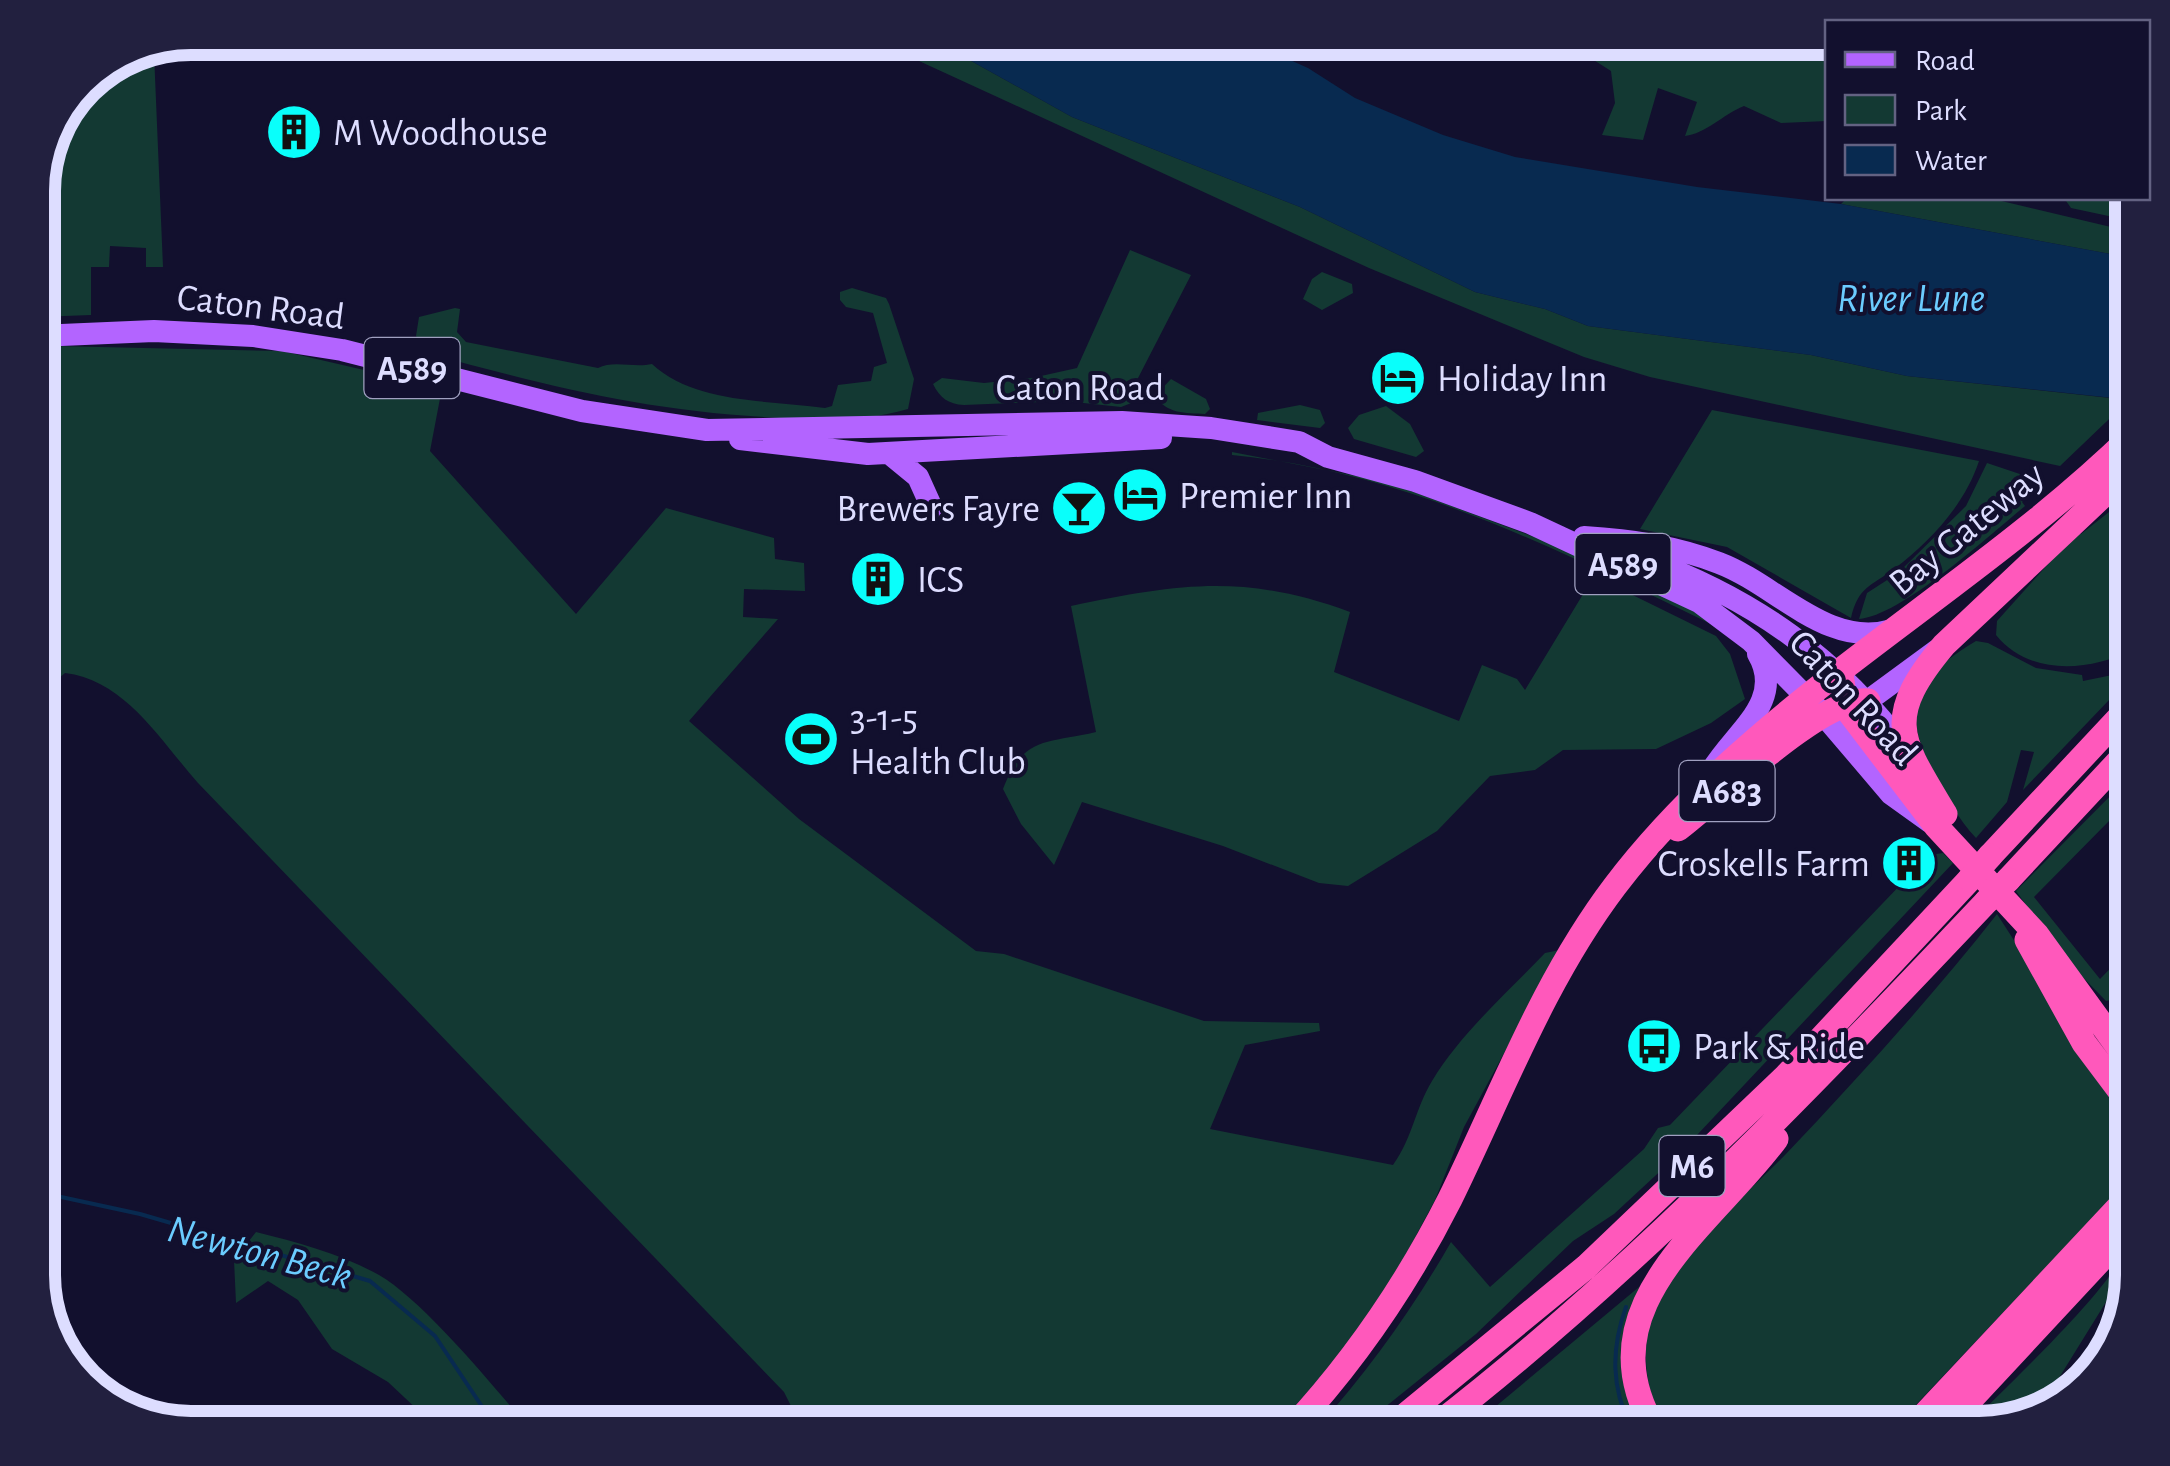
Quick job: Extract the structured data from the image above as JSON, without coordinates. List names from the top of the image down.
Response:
{
  "streets": {
    "highway": [
      "Caton Road",
      "Bay Gateway",
      "A683",
      "M6"
    ],
    "main road": ["A589"]
  },
  "crossings": [
    ["Caton Road", "A589"],
    ["Caton Road", "Bay Gateway"],
    ["Caton Road", "A683"],
    ["Bay Gateway", "A683"]
  ],
  "water": ["River Lune", "Newton Beck"],
  "places": {
    "building": ["M Woodhouse", "ICS", "Croskells Farm"],
    "hotel": ["Holiday Inn", "Premier Inn"],
    "bar": ["Brewers Fayre"],
    "sports": ["3-1-5 Health Club"],
    "bus stop": ["Park & Ride"]
  },
  "legend": ["Road", "Park", "Water"]
}
